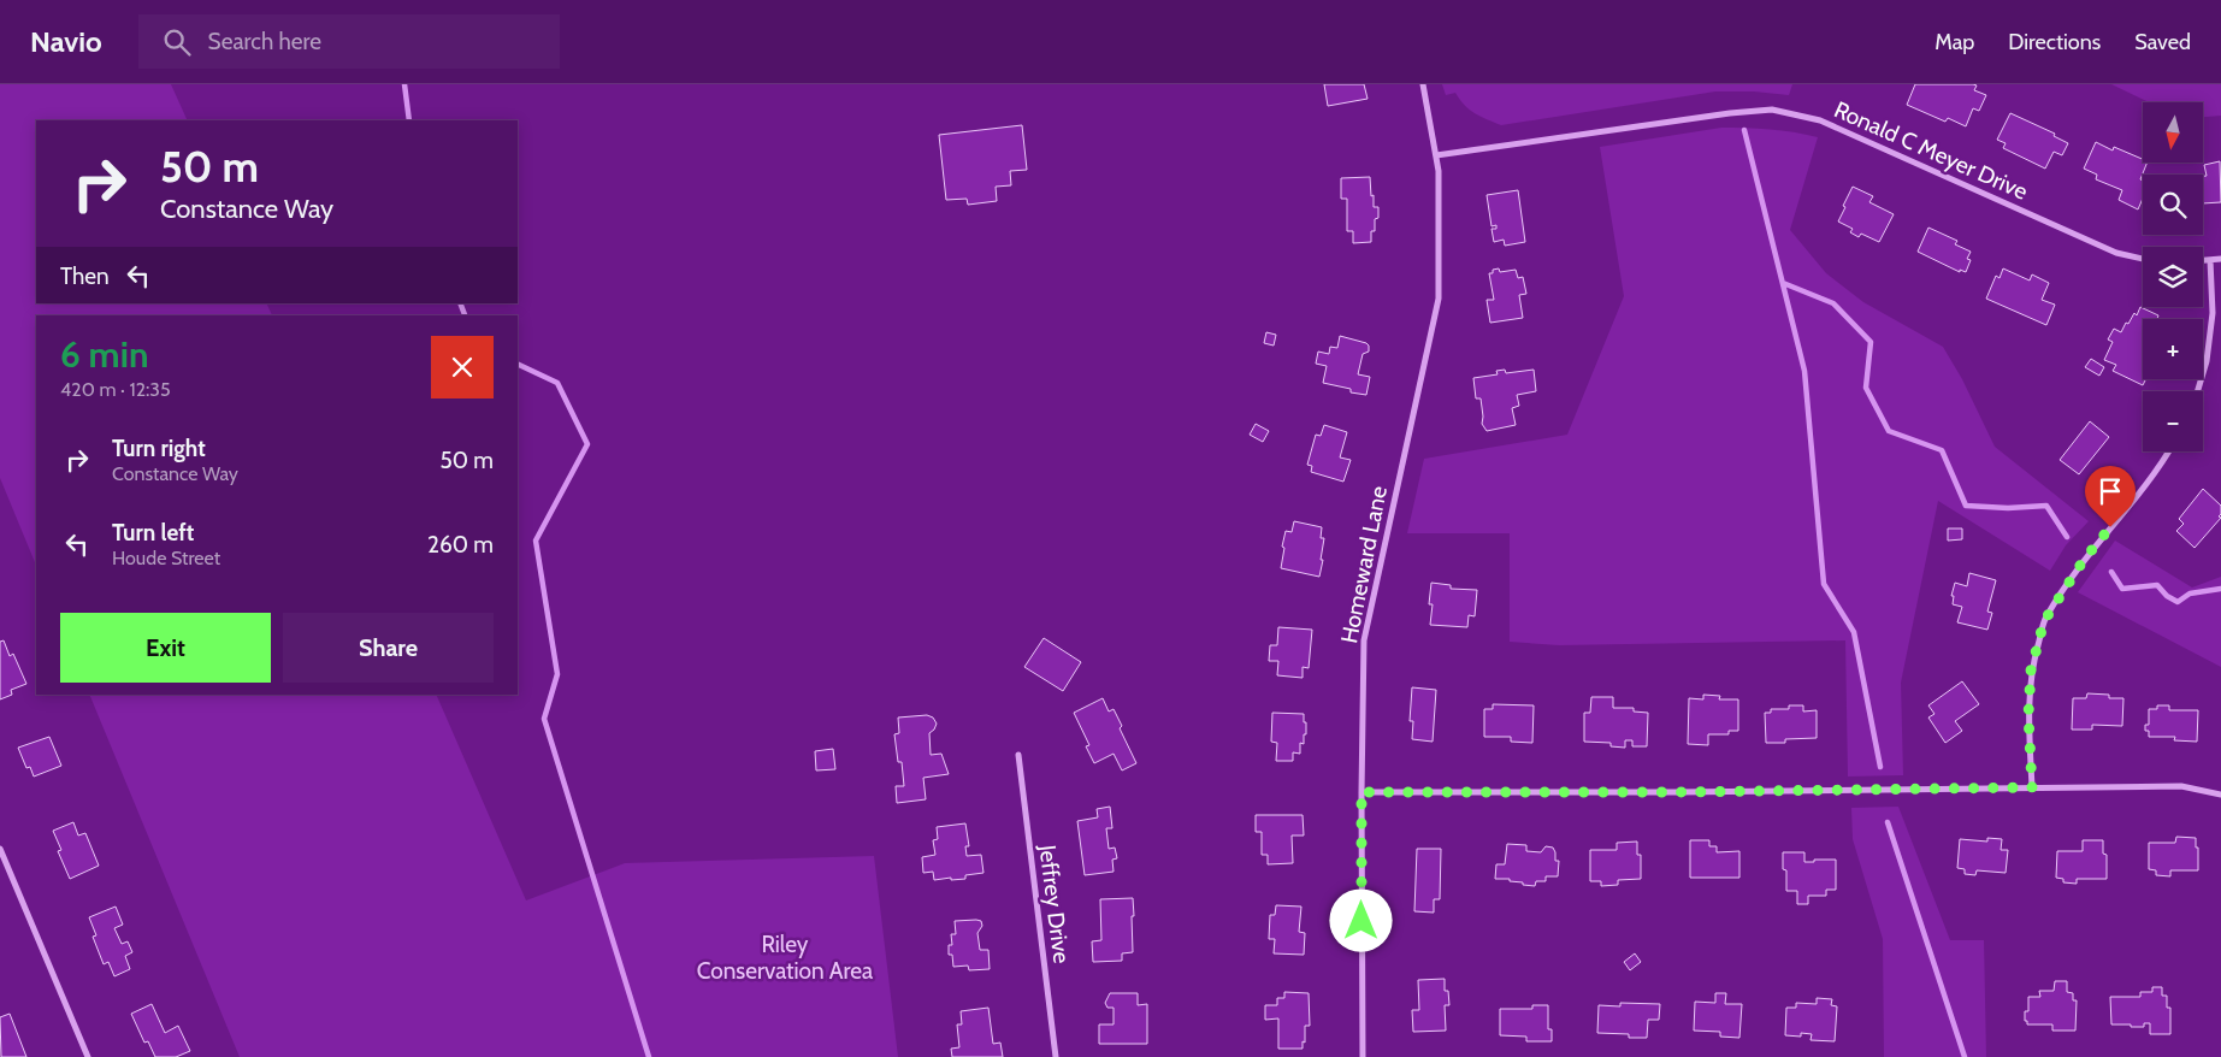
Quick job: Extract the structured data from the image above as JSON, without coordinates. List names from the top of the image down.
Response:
{
  "streets": {
    "street": ["Ronald C Meyer Drive", "Homeward Lane", "Jeffrey Drive"]
  },
  "crossings": [
    ["Ronald C Meyer Drive", "Homeward Lane"]
  ],
  "parks": ["Riley Conservation Area"],
  "north": "bottom",
  "page": {
    "header": "Navio",
    "search": "Search here",
    "nav": ["Map", "Directions", "Saved"],
    "map_buttons": ["+", "−"],
    "turn": ["50 m", "Constance Way"],
    "then": "Then",
    "heading": ["6 min", "420 m · 12:35"],
    "list": [
      {
        "name": "Turn right",
        "note": "Constance Way",
        "value": "50 m"
      },
      {
        "name": "Turn left",
        "note": "Houde Street",
        "value": "260 m"
      }
    ],
    "buttons": ["Exit", "Share"]
  }
}
